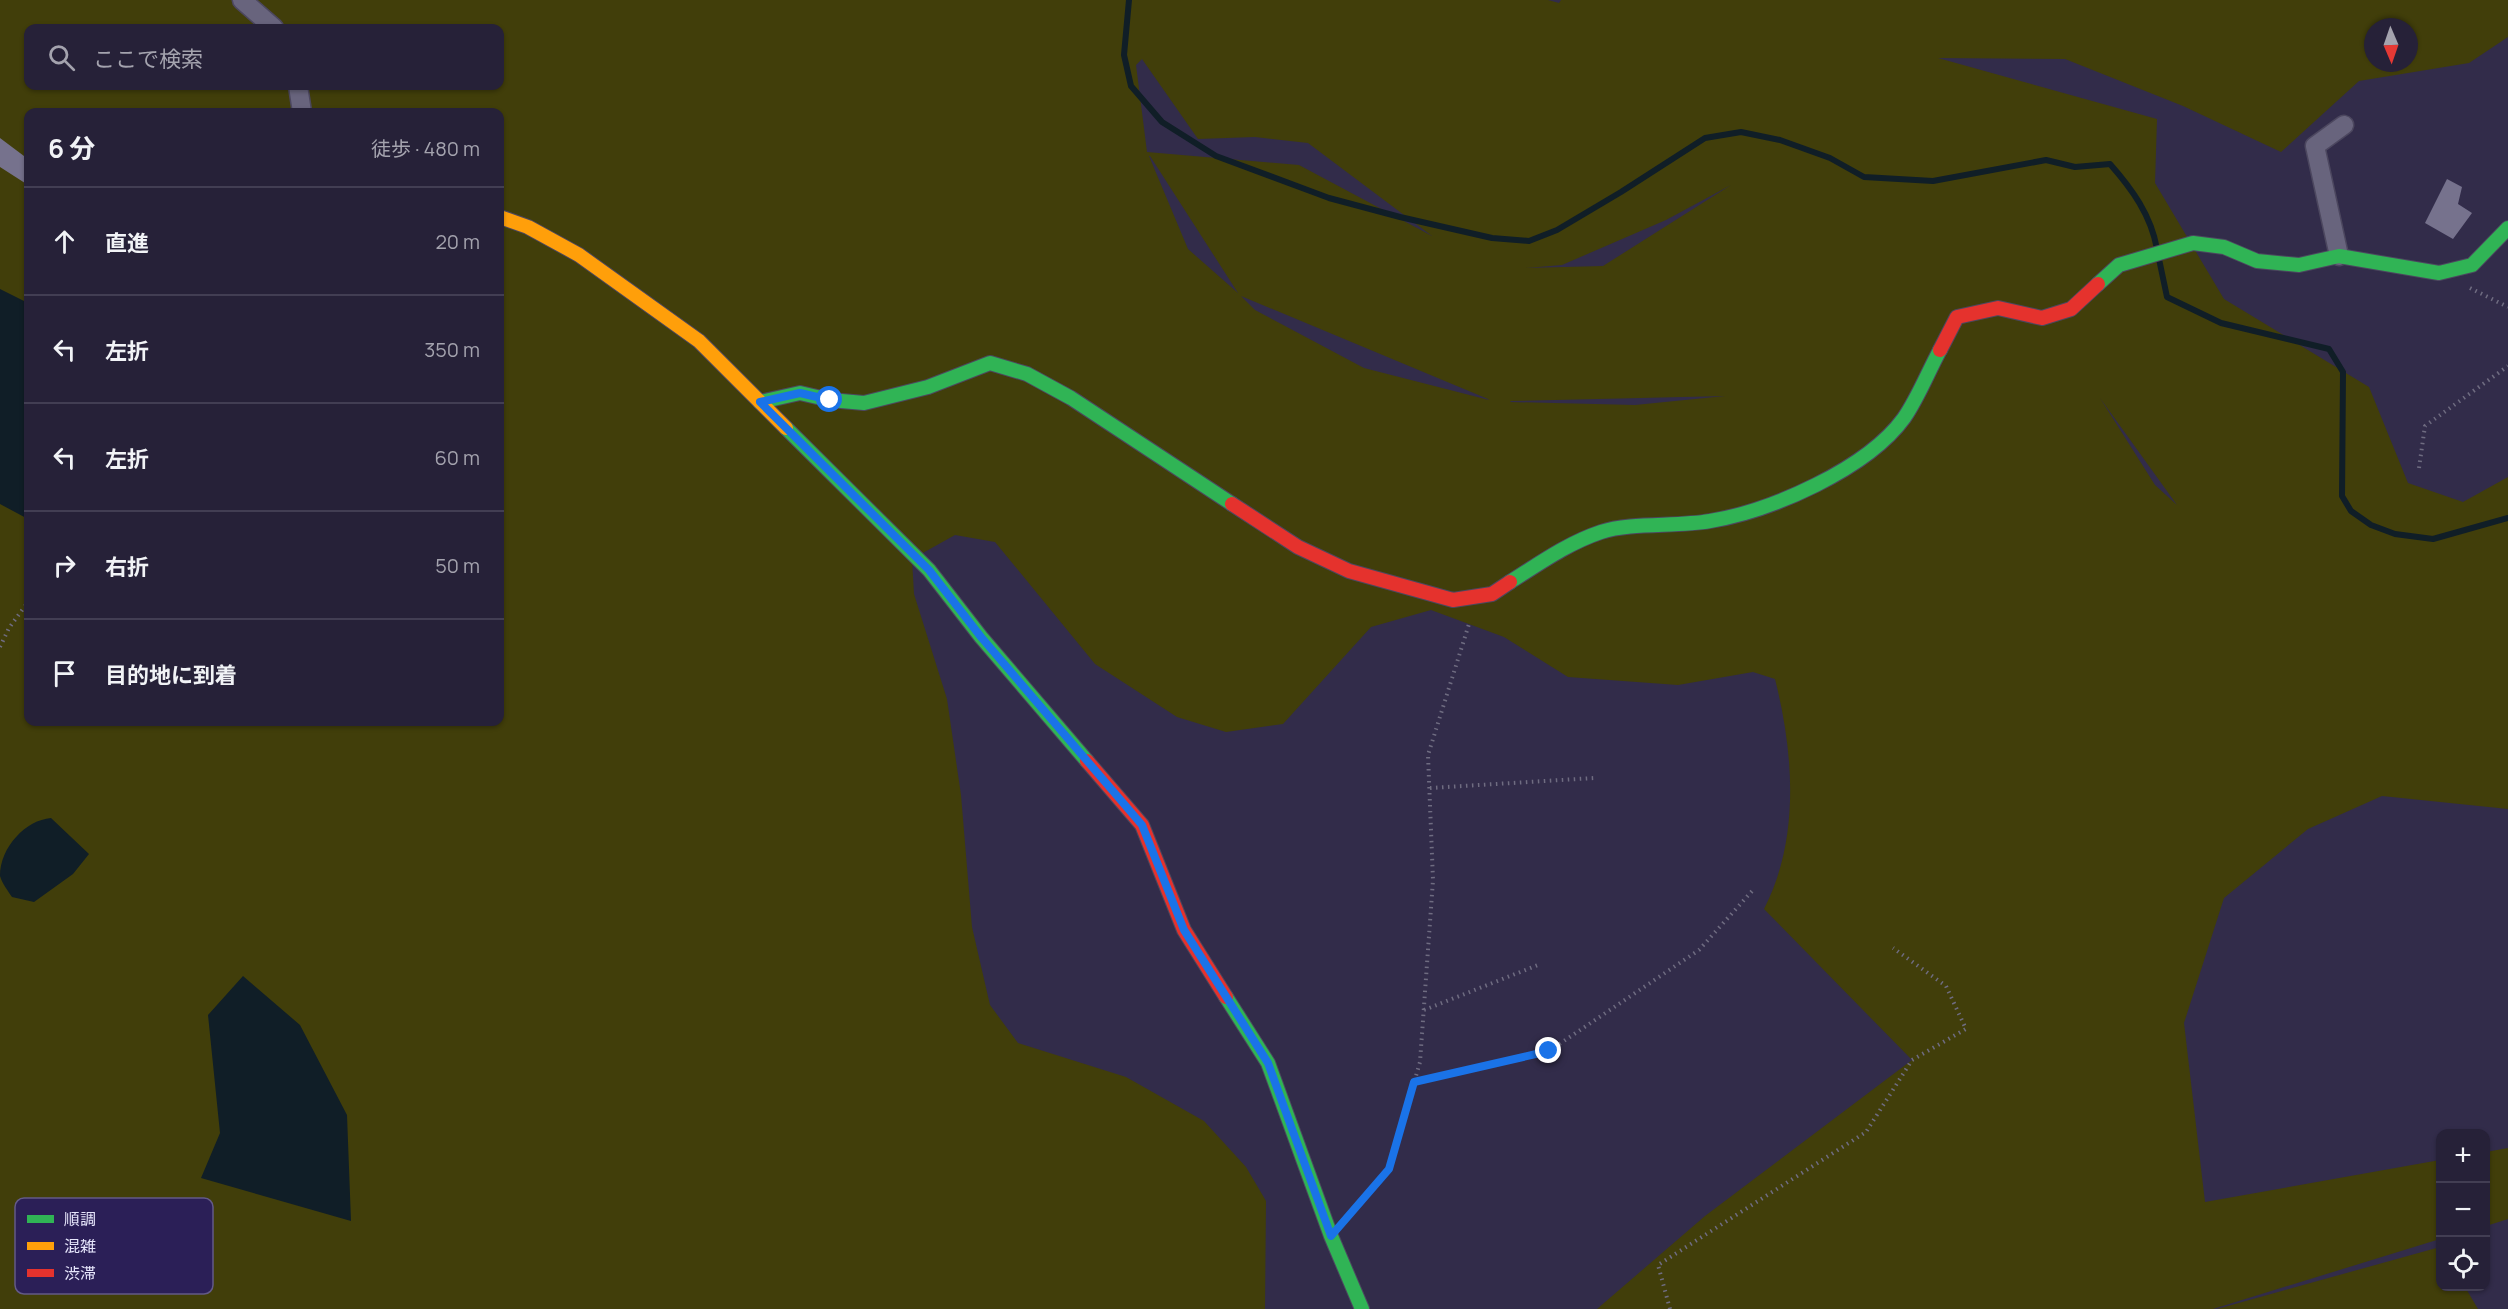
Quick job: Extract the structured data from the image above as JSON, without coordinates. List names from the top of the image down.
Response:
{
  "legend": ["順調", "混雑", "渋滞"],
  "north": "bottom",
  "page": {
    "search": "ここで検索",
    "heading": ["6 分", "徒歩 · 480 m"],
    "list": [
      ["直進", "20 m"],
      ["左折", "350 m"],
      ["左折", "60 m"],
      ["右折", "50 m"],
      "目的地に到着"
    ],
    "map_buttons": ["+", "−"]
  }
}
